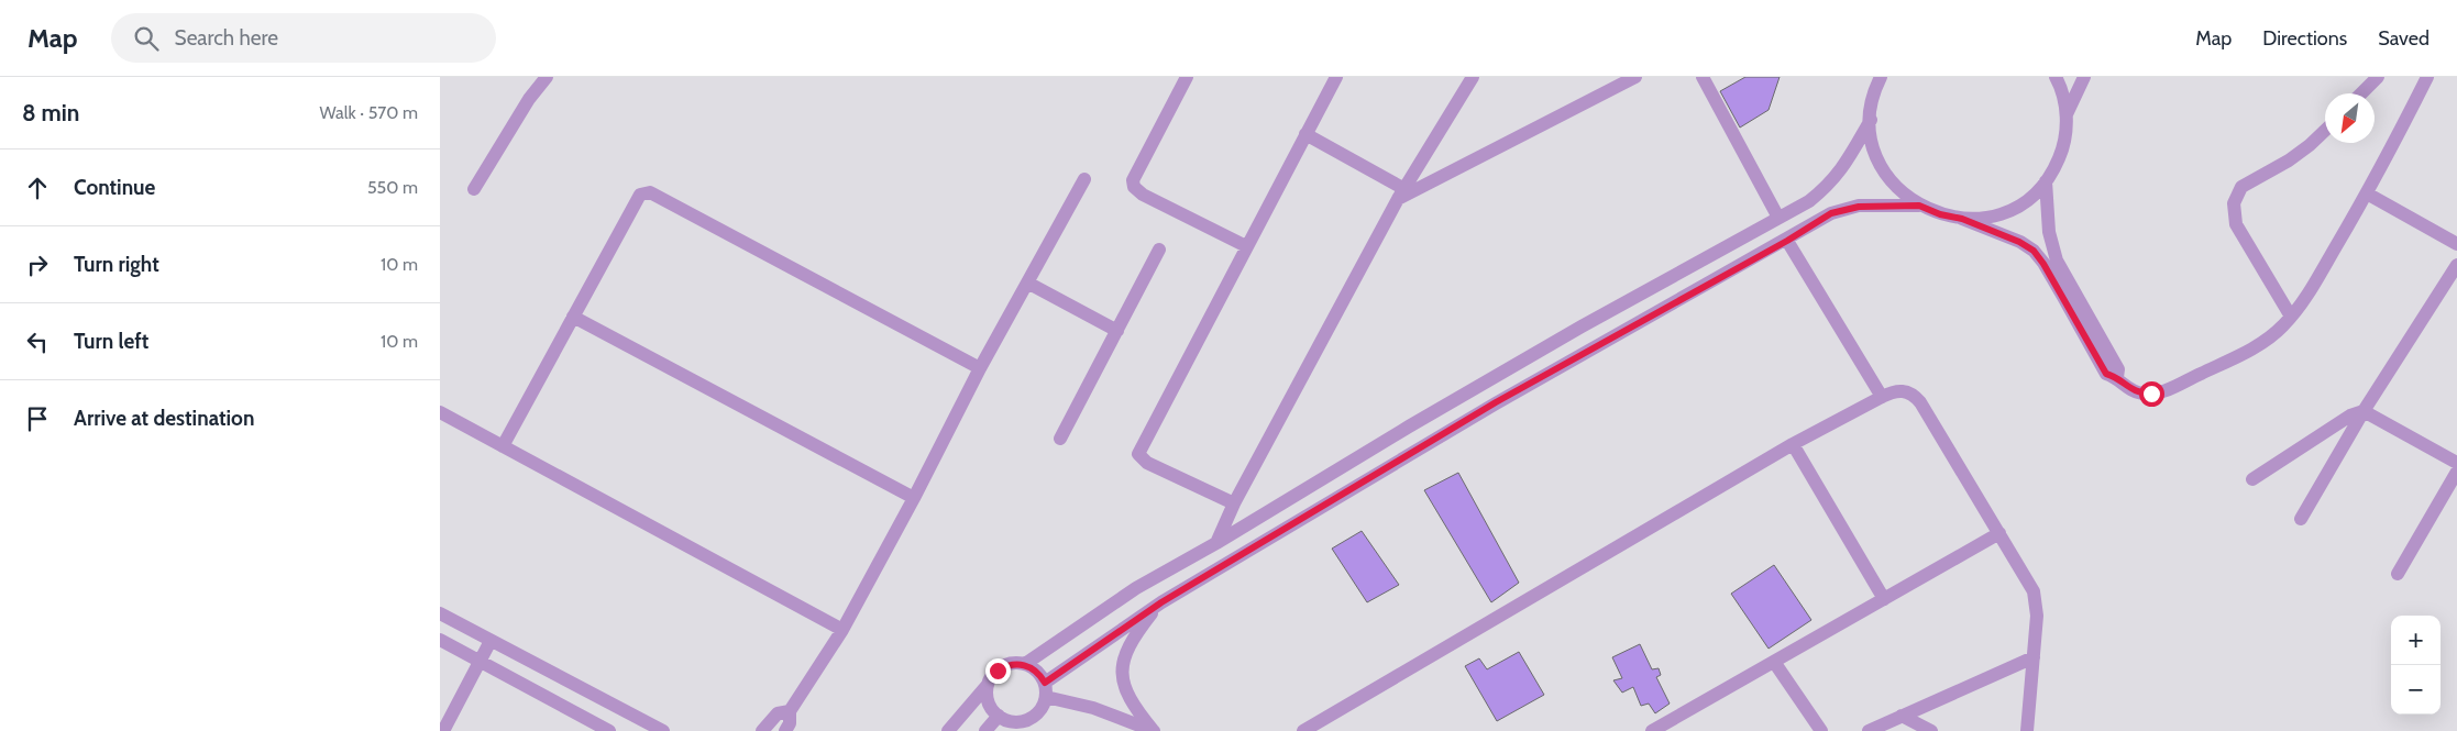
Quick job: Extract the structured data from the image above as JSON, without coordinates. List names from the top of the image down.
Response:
{
  "north": "bottom left",
  "page": {
    "header": "Map",
    "search": "Search here",
    "nav": ["Map", "Directions", "Saved"],
    "heading": ["8 min", "Walk · 570 m"],
    "list": [
      ["Continue", "550 m"],
      ["Turn right", "10 m"],
      ["Turn left", "10 m"],
      "Arrive at destination"
    ],
    "map_buttons": ["+", "−"]
  }
}
